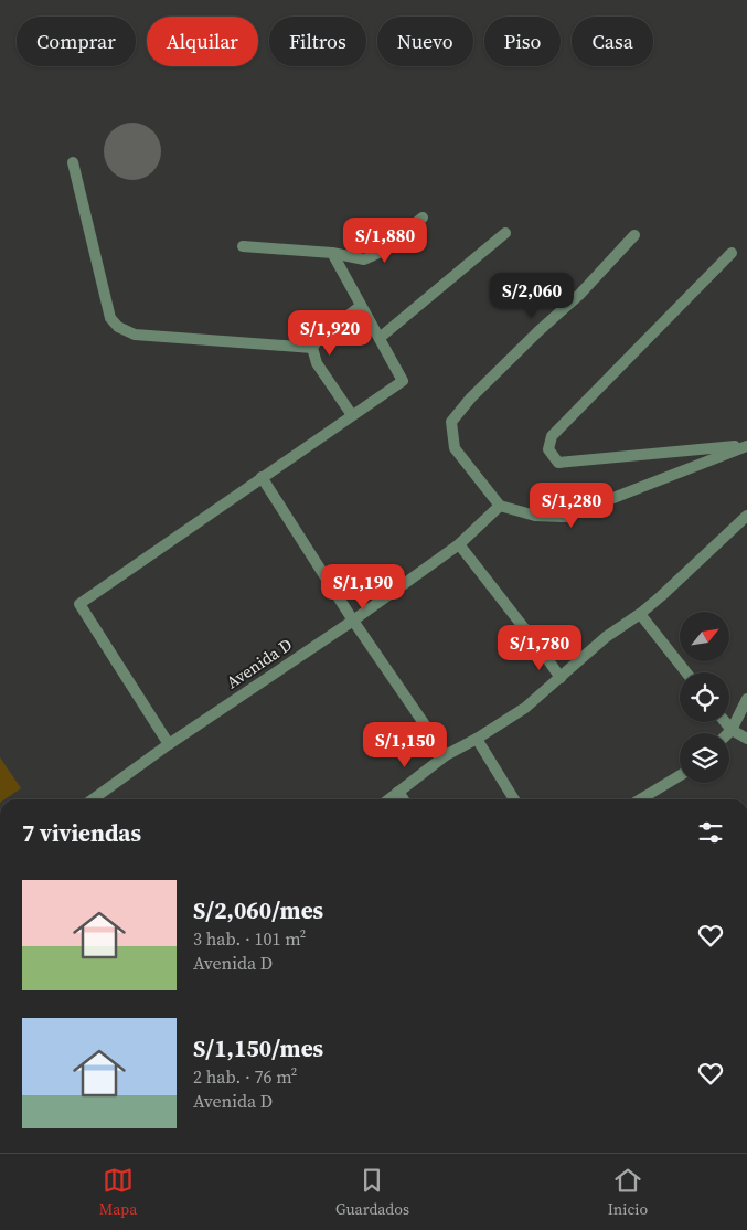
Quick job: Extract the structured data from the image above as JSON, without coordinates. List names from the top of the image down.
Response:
{
  "streets": {
    "street": ["Avenida D"]
  },
  "north": "top right",
  "page": {
    "chip": [
      "Comprar",
      "Alquilar",
      "Filtros",
      "Nuevo",
      "Piso",
      "Casa"
    ],
    "price": [
      "S/1,880",
      "S/2,060",
      "S/1,920",
      "S/1,280",
      "S/1,190",
      "S/1,780",
      "S/1,150"
    ],
    "heading": "7 viviendas",
    "list": [
      {
        "name": "S/2,060/mes",
        "note": "3 hab. · 101 m² · Avenida D"
      },
      {
        "name": "S/1,150/mes",
        "note": "2 hab. · 76 m² · Avenida D"
      }
    ],
    "tabs": ["Mapa", "Guardados", "Inicio"]
  }
}
